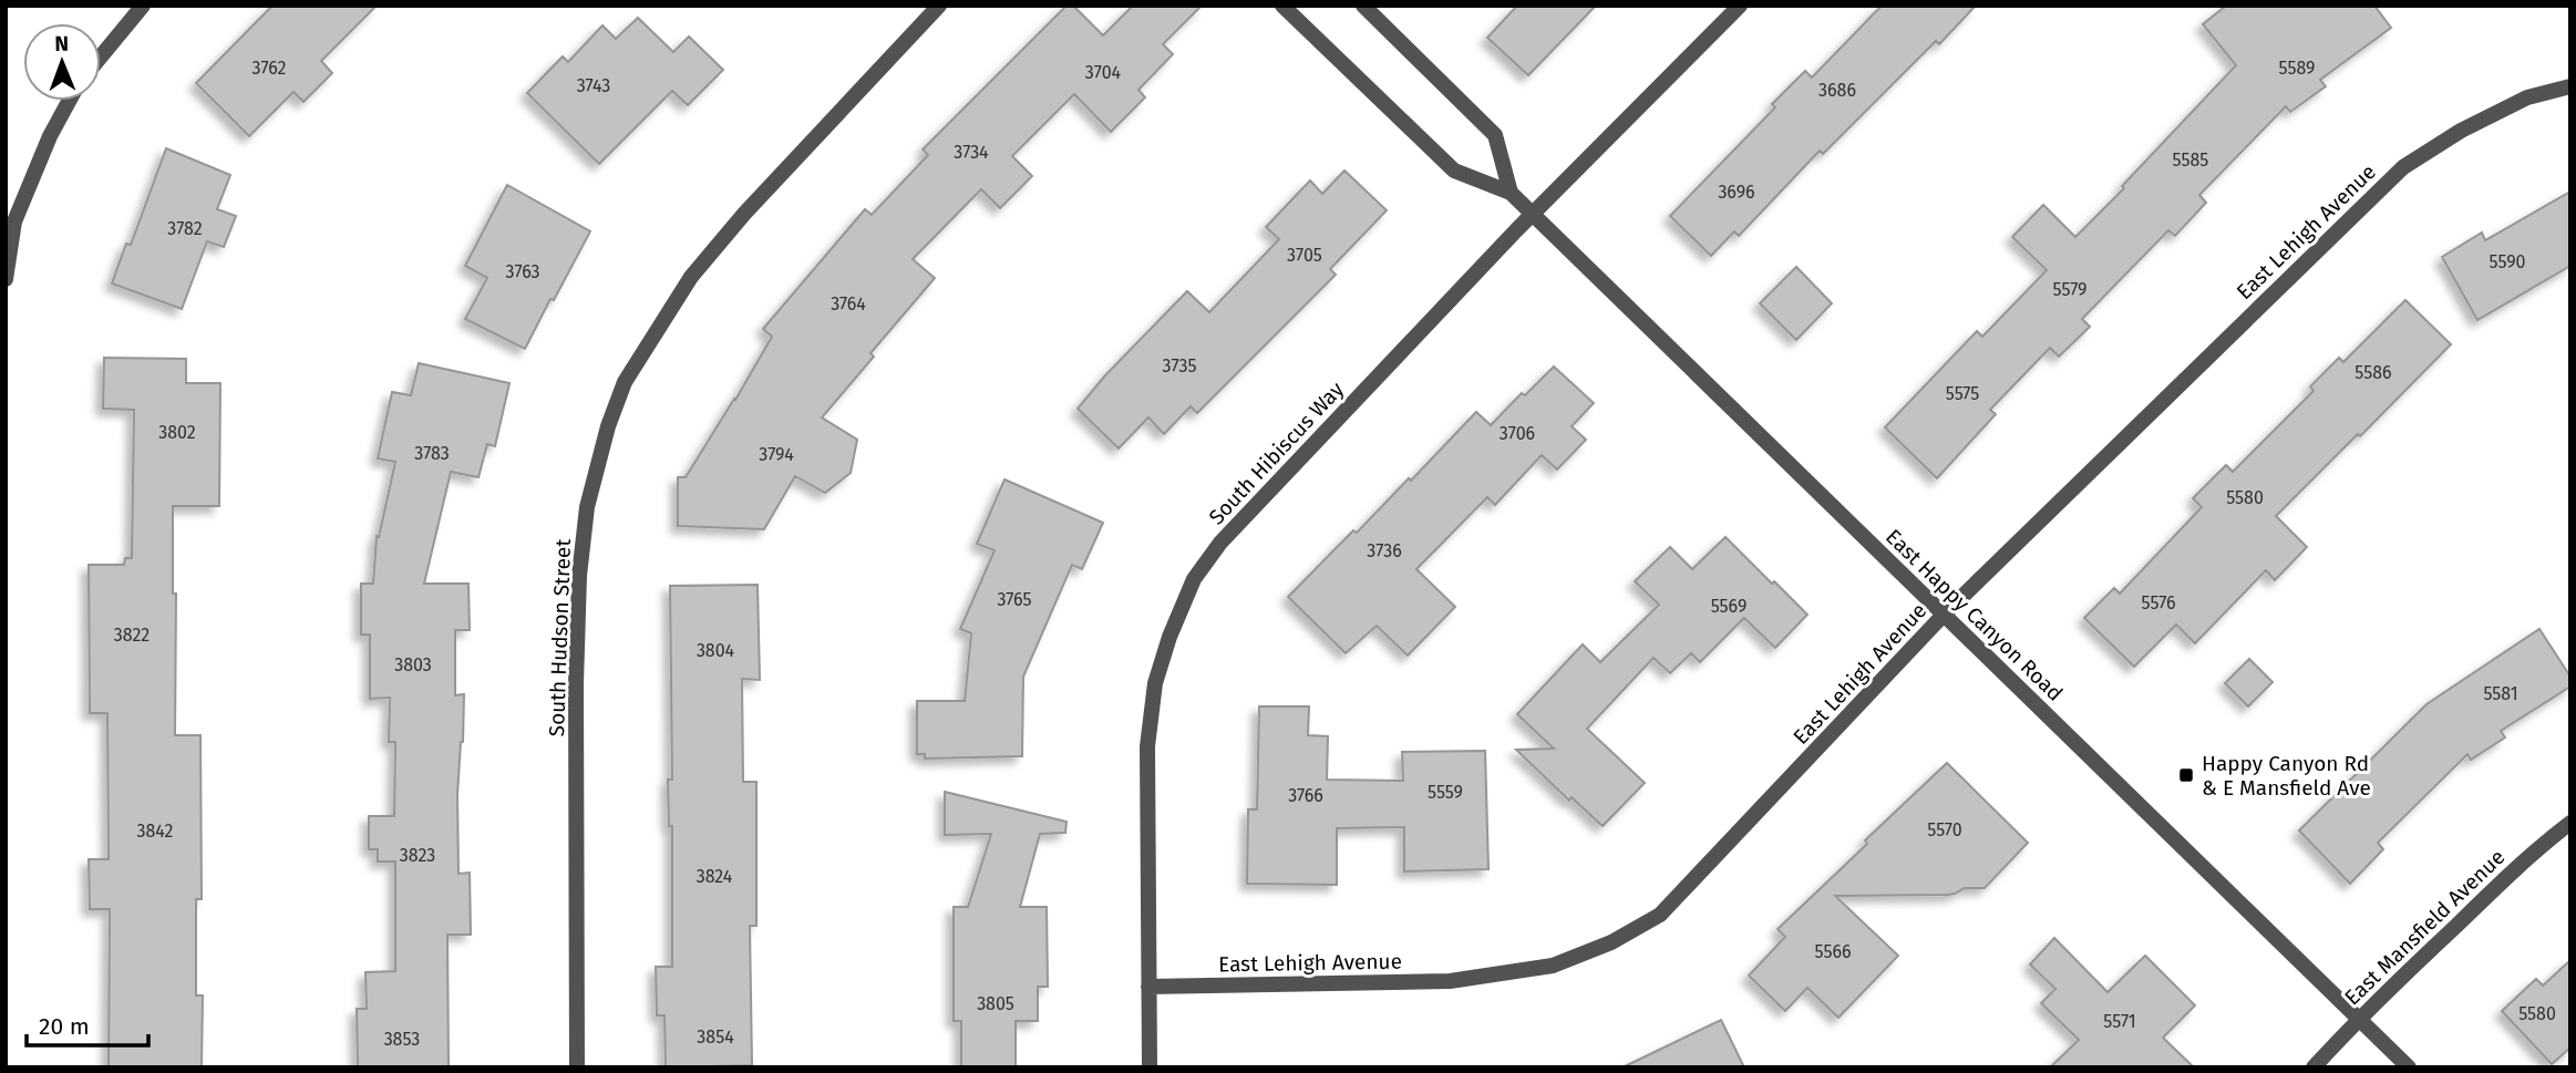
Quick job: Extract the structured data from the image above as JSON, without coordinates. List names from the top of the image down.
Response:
{
  "streets": {
    "street": [
      "East Lehigh Avenue",
      "South Hibiscus Way",
      "East Happy Canyon Road",
      "South Hudson Street",
      "East Mansfield Avenue"
    ]
  },
  "crossings": [
    ["East Lehigh Avenue", "South Hibiscus Way"],
    ["East Lehigh Avenue", "East Happy Canyon Road"],
    ["South Hibiscus Way", "East Happy Canyon Road"],
    ["East Happy Canyon Road", "East Mansfield Avenue"]
  ],
  "places": {
    "transit": ["Happy Canyon Rd & E Mansfield Ave"]
  },
  "house_numbers": [
    "3762",
    "5589",
    "3704",
    "3743",
    "3686",
    "3734",
    "5585",
    "3696",
    "3782",
    "3705",
    "5590",
    "3763",
    "5579",
    "3764",
    "3735",
    "5586",
    "5575",
    "3802",
    "3706",
    "3783",
    "3794",
    "5580",
    "3736",
    "3765",
    "5576",
    "5569",
    "3822",
    "3804",
    "3803",
    "5581",
    "5559",
    "3766",
    "5570",
    "3842",
    "3823",
    "3824",
    "5566",
    "3805",
    "5580",
    "5571",
    "3854",
    "3853"
  ],
  "scale_bar": "20 m",
  "north": "top"
}
